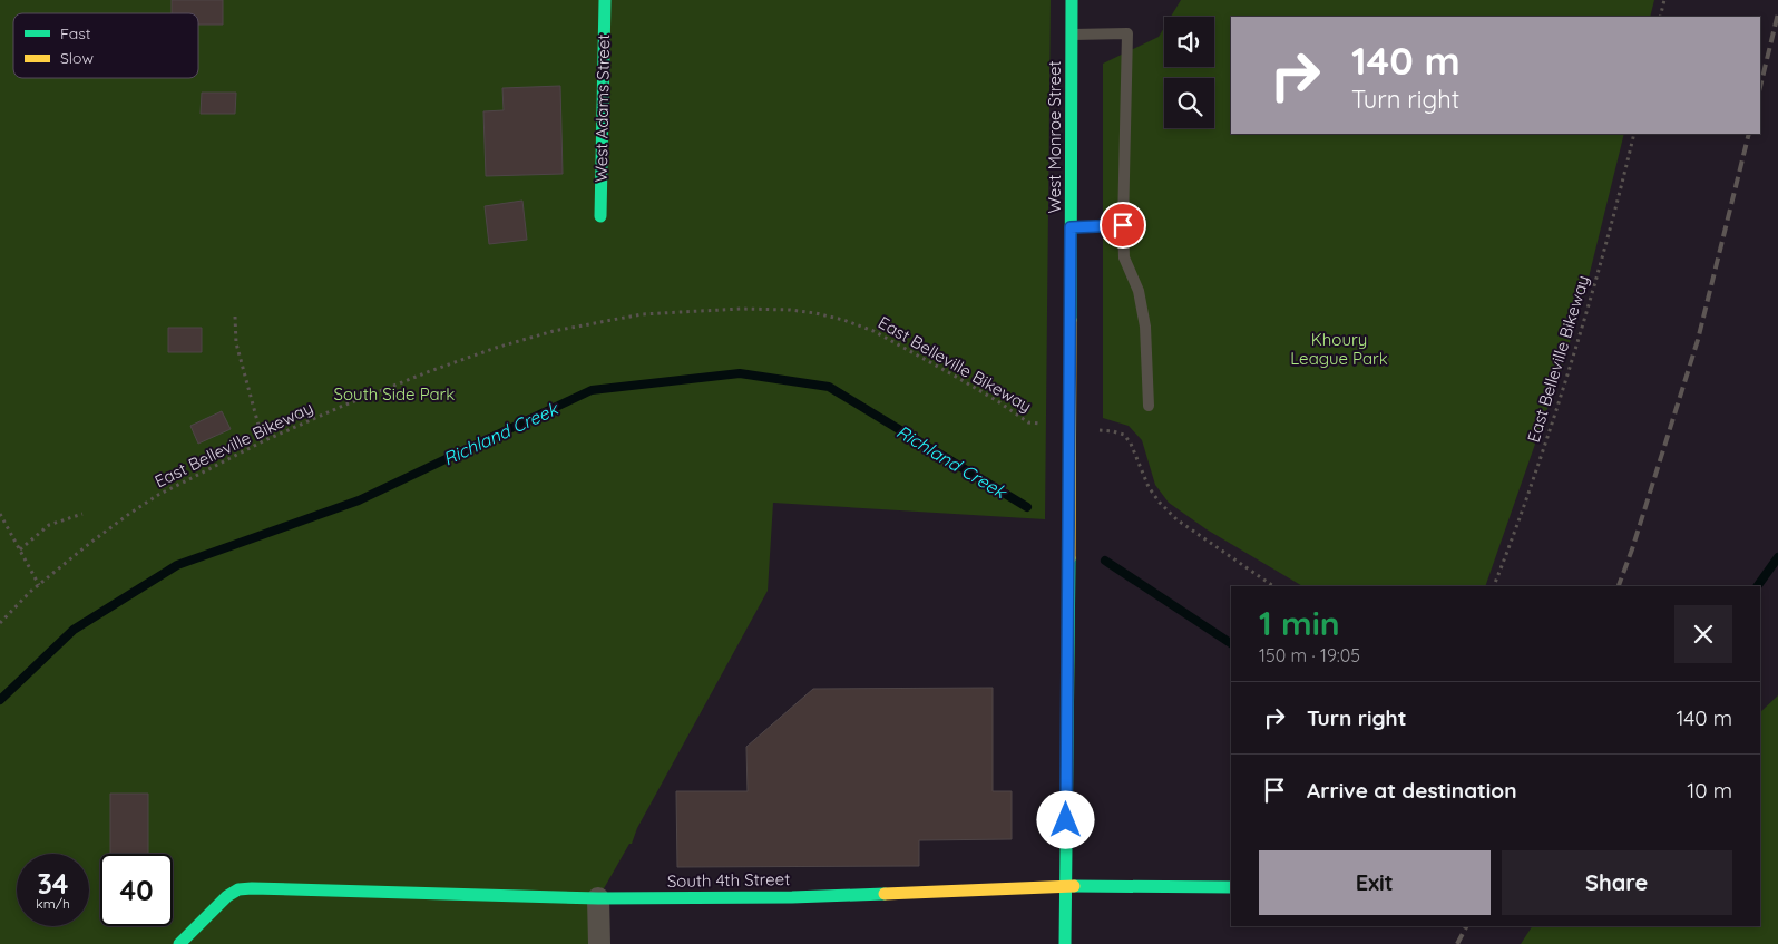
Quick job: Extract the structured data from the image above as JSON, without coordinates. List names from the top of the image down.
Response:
{
  "streets": {
    "street": ["West Adams Street", "West Monroe Street", "South 4th Street"],
    "path": ["East Belleville Bikeway"]
  },
  "crossings": [
    ["West Monroe Street", "East Belleville Bikeway"],
    ["West Monroe Street", "South 4th Street"]
  ],
  "water": ["Richland Creek"],
  "parks": ["Khoury League Park", "South Side Park"],
  "legend": ["Fast", "Slow"],
  "page": {
    "turn": ["140 m", "Turn right"],
    "heading": ["1 min", "150 m · 19:05"],
    "list": [
      {
        "name": "Turn right",
        "value": "140 m"
      },
      {
        "name": "Arrive at destination",
        "value": "10 m"
      }
    ],
    "buttons": ["Exit", "Share"],
    "speed": "34 km/h",
    "limit": "40"
  }
}
